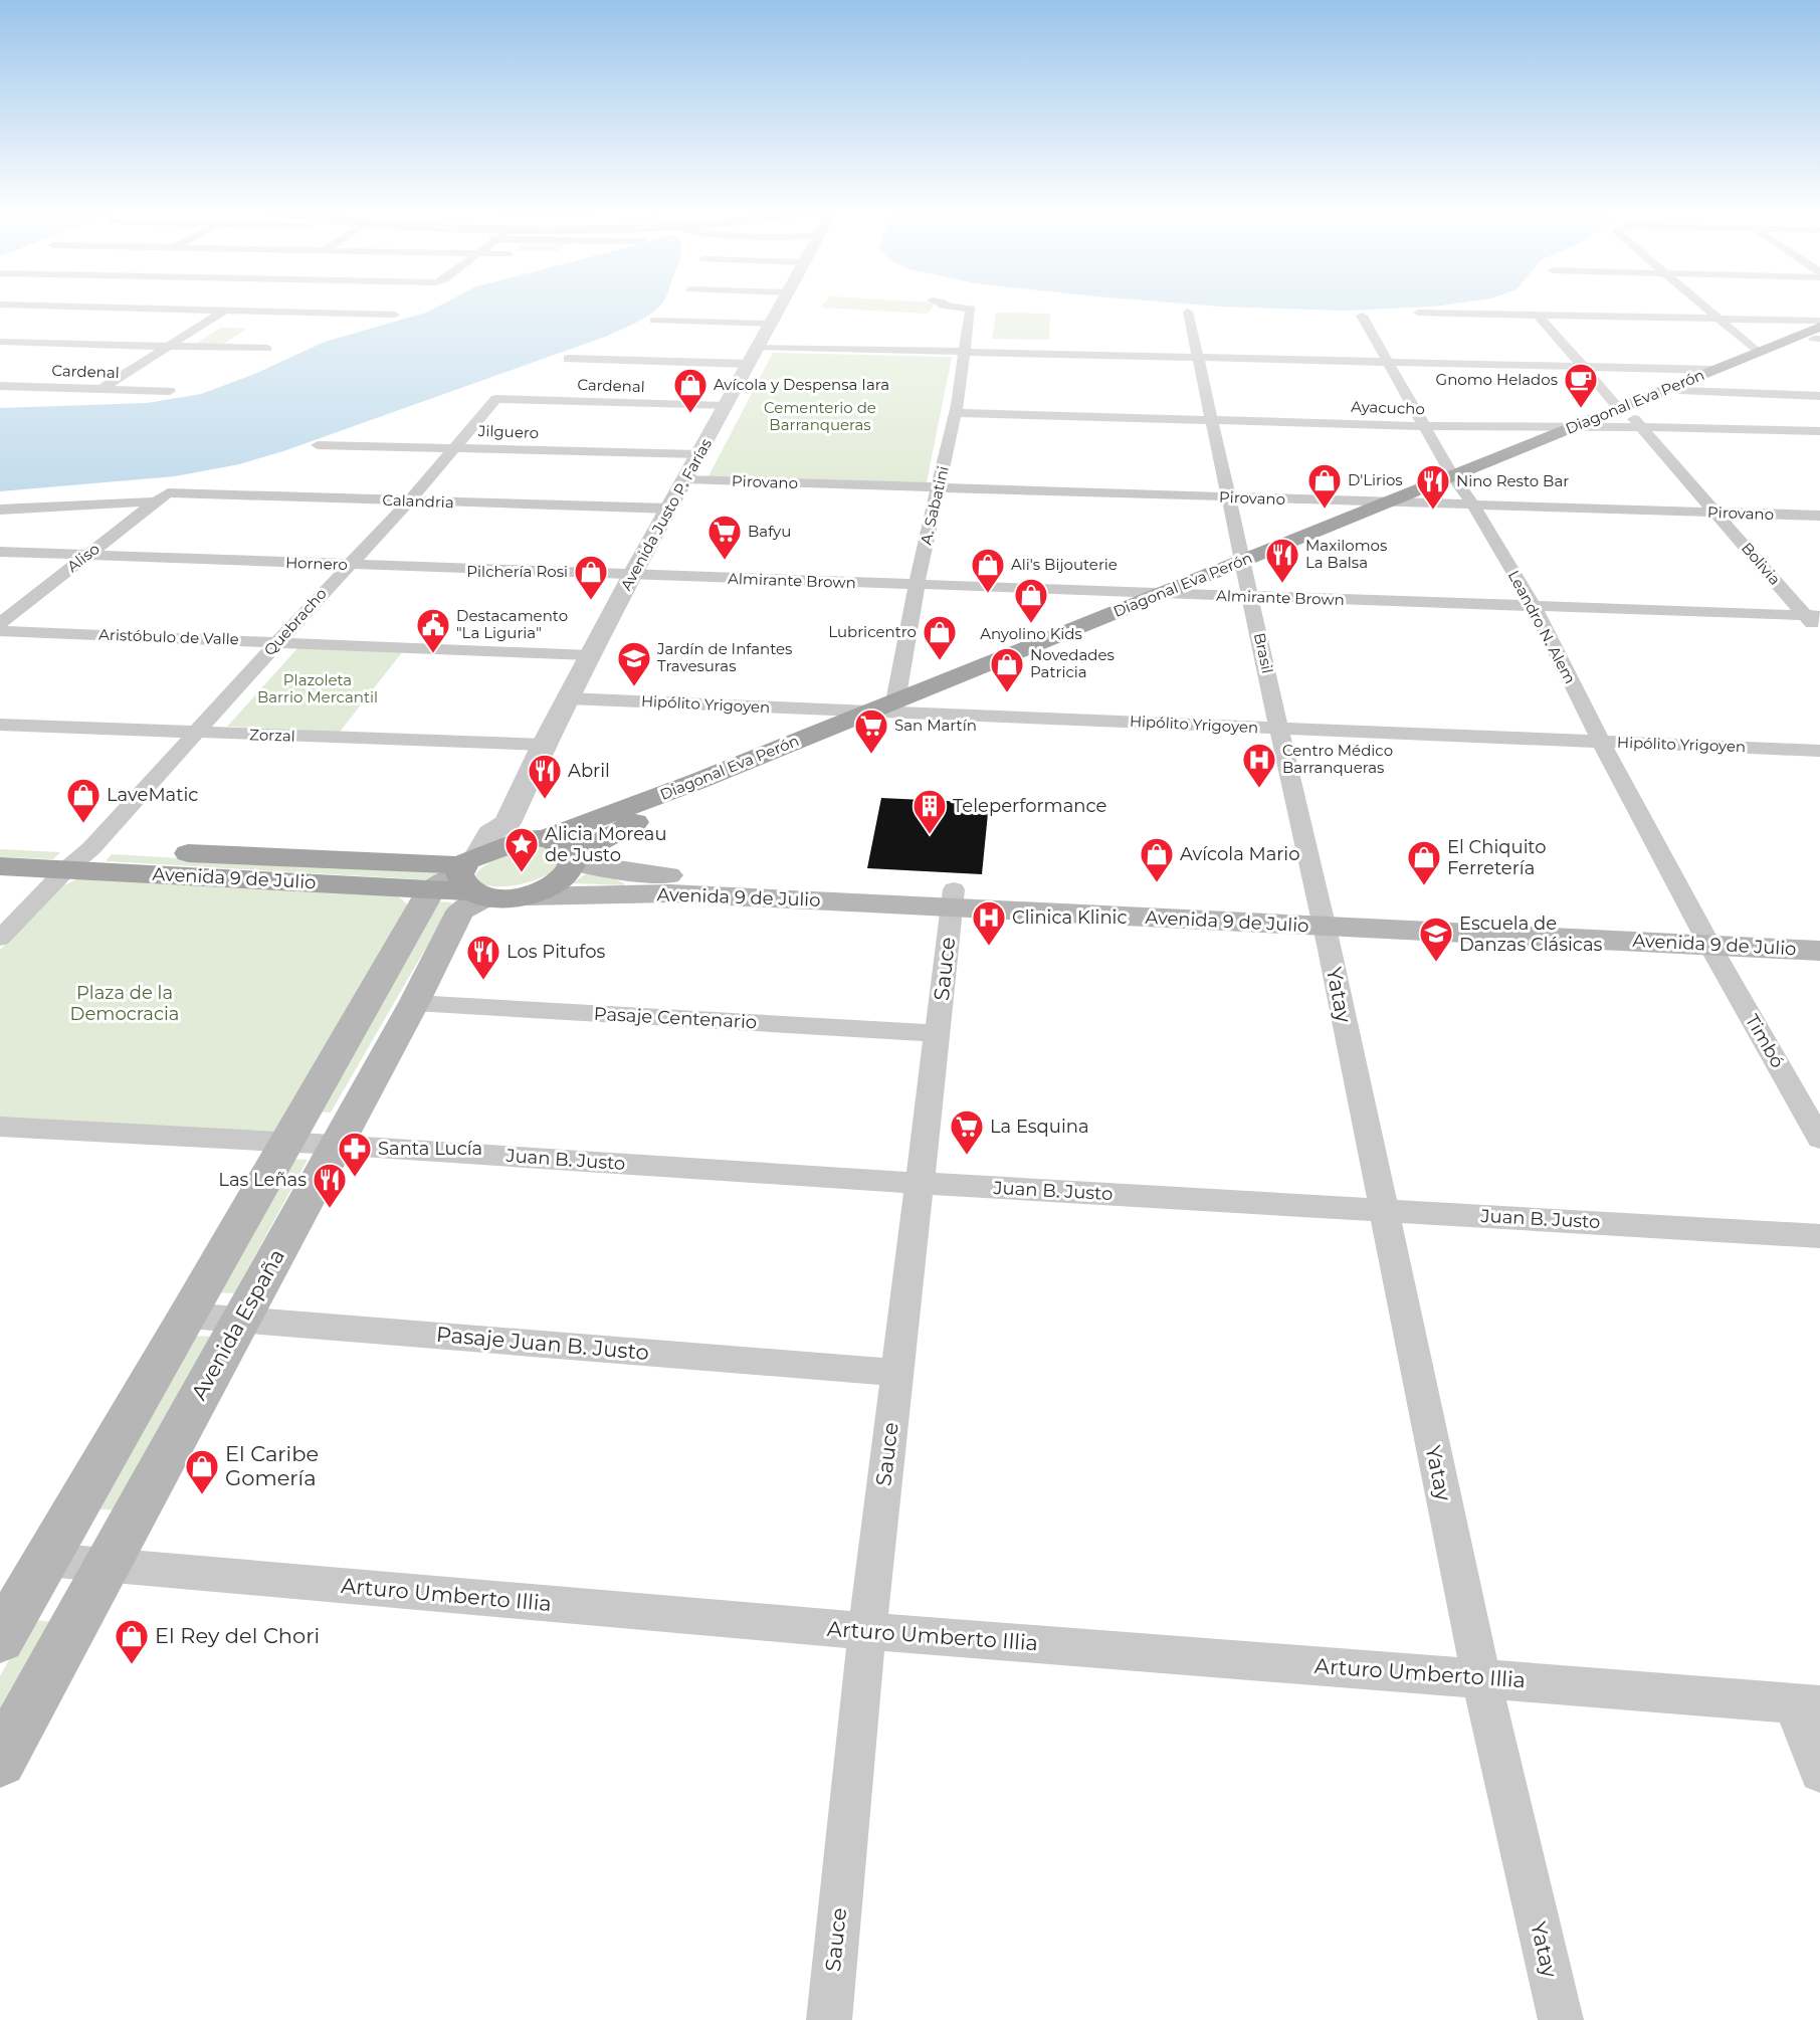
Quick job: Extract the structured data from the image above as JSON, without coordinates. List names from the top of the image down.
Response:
{
  "streets": {
    "main road": ["Diagonal Eva Perón", "Avenida 9 de Julio", "Avenida España"],
    "street": [
      "Cardenal",
      "Ayacucho",
      "Jilguero",
      "Pirovano",
      "Calandria",
      "A. Sabatini",
      "Avenida Justo P. Farías",
      "Aliso",
      "Hornero",
      "Bolivia",
      "Almirante Brown",
      "Quebracho",
      "Leandro N. Alem",
      "Aristóbulo de Valle",
      "Brasil",
      "Hipólito Yrigoyen",
      "Zorzal",
      "Sauce",
      "Yatay",
      "Pasaje Centenario",
      "Timbó",
      "Juan B. Justo",
      "Pasaje Juan B. Justo",
      "Arturo Umberto Illia"
    ]
  },
  "crossings": [
    ["Cardenal", "Avenida Justo P. Farías"],
    ["Cardenal", "Quebracho"],
    ["Diagonal Eva Perón", "Ayacucho"],
    ["Diagonal Eva Perón", "Pirovano"],
    ["Diagonal Eva Perón", "A. Sabatini"],
    ["Diagonal Eva Perón", "Avenida Justo P. Farías"],
    ["Diagonal Eva Perón", "Bolivia"],
    ["Diagonal Eva Perón", "Almirante Brown"],
    ["Diagonal Eva Perón", "Leandro N. Alem"],
    ["Diagonal Eva Perón", "Brasil"],
    ["Diagonal Eva Perón", "Hipólito Yrigoyen"],
    ["Diagonal Eva Perón", "Avenida 9 de Julio"],
    ["Diagonal Eva Perón", "Avenida España"],
    ["Ayacucho", "A. Sabatini"],
    ["Ayacucho", "Leandro N. Alem"],
    ["Ayacucho", "Brasil"],
    ["Jilguero", "Avenida Justo P. Farías"],
    ["Jilguero", "Quebracho"],
    ["Pirovano", "A. Sabatini"],
    ["Pirovano", "Avenida Justo P. Farías"],
    ["Pirovano", "Bolivia"],
    ["Pirovano", "Leandro N. Alem"],
    ["Pirovano", "Brasil"],
    ["Calandria", "Avenida Justo P. Farías"],
    ["Calandria", "Aliso"],
    ["Calandria", "Quebracho"],
    ["A. Sabatini", "Almirante Brown"],
    ["A. Sabatini", "Hipólito Yrigoyen"],
    ["Avenida Justo P. Farías", "Hornero"],
    ["Avenida Justo P. Farías", "Almirante Brown"],
    ["Avenida Justo P. Farías", "Aristóbulo de Valle"],
    ["Avenida Justo P. Farías", "Hipólito Yrigoyen"],
    ["Avenida Justo P. Farías", "Zorzal"],
    ["Aliso", "Hornero"],
    ["Hornero", "Almirante Brown"],
    ["Hornero", "Quebracho"],
    ["Bolivia", "Almirante Brown"],
    ["Almirante Brown", "Leandro N. Alem"],
    ["Almirante Brown", "Brasil"],
    ["Quebracho", "Aristóbulo de Valle"],
    ["Quebracho", "Zorzal"],
    ["Quebracho", "Avenida 9 de Julio"],
    ["Leandro N. Alem", "Hipólito Yrigoyen"],
    ["Leandro N. Alem", "Avenida 9 de Julio"],
    ["Leandro N. Alem", "Timbó"],
    ["Brasil", "Hipólito Yrigoyen"],
    ["Brasil", "Avenida 9 de Julio"],
    ["Brasil", "Yatay"],
    ["Avenida 9 de Julio", "Sauce"],
    ["Avenida 9 de Julio", "Yatay"],
    ["Avenida 9 de Julio", "Timbó"],
    ["Avenida 9 de Julio", "Avenida España"],
    ["Sauce", "Pasaje Centenario"],
    ["Sauce", "Juan B. Justo"],
    ["Sauce", "Pasaje Juan B. Justo"],
    ["Sauce", "Arturo Umberto Illia"],
    ["Yatay", "Juan B. Justo"],
    ["Yatay", "Arturo Umberto Illia"],
    ["Pasaje Centenario", "Avenida España"],
    ["Juan B. Justo", "Avenida España"],
    ["Avenida España", "Pasaje Juan B. Justo"],
    ["Avenida España", "Arturo Umberto Illia"]
  ],
  "parks": ["Cementerio de Barranqueras", "Plazoleta Barrio Mercantil", "Plaza de la Democracia"],
  "places": {
    "cafe": ["Gnomo Helados"],
    "shop": [
      "Avícola y Despensa Iara",
      "D'Lirios",
      "Ali's Bijouterie",
      "Pilchería Rosi",
      "Anyolino Kids",
      "Lubricentro",
      "Novedades Patricia",
      "LaveMatic",
      "Avícola Mario",
      "El Chiquito Ferretería",
      "El Caribe Gomería",
      "El Rey del Chori"
    ],
    "restaurant": [
      "Nino Resto Bar",
      "Maxilomos La Balsa",
      "Abril",
      "Los Pitufos",
      "Las Leñas"
    ],
    "supermarket": ["Bafyu", "San Martín", "La Esquina"],
    "public building": ["Destacamento \"La Liguria\""],
    "school or university": ["Jardín de Infantes Travesuras", "Escuela de Danzas Clásicas"],
    "hospital": ["Centro Médico Barranqueras", "Clinica Klinic"],
    "building": ["Teleperformance"],
    "place": ["Alicia Moreau de Justo"],
    "pharmacy": ["Santa Lucía"]
  }
}
